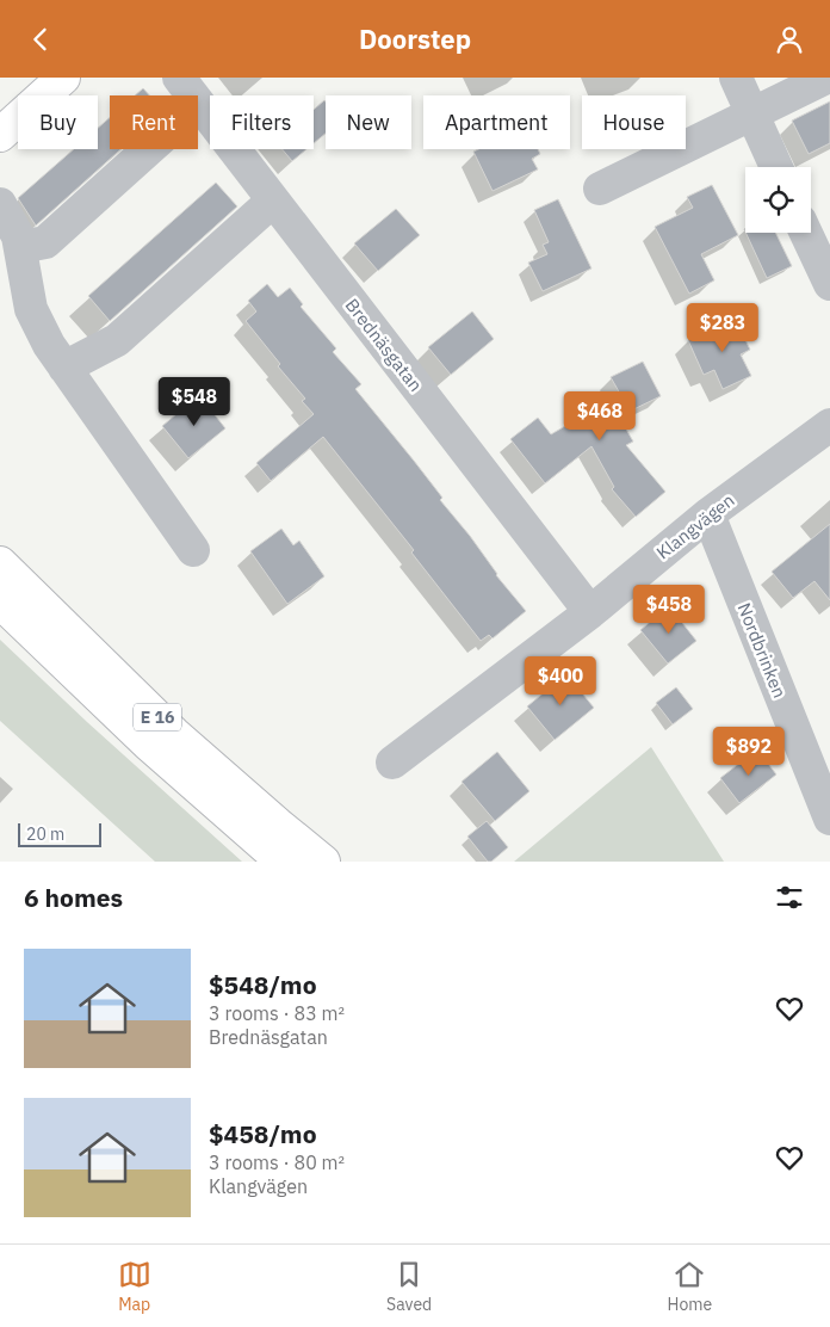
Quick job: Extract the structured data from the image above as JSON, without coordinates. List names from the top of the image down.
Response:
{
  "streets": {
    "main road": ["E 16"],
    "street": ["Brednäsgatan", "Klangvägen", "Nordbrinken"]
  },
  "crossings": [
    ["Brednäsgatan", "Klangvägen"],
    ["Klangvägen", "Nordbrinken"]
  ],
  "scale_bar": "20 m",
  "page": {
    "header": "Doorstep",
    "chip": [
      "Buy",
      "Rent",
      "Filters",
      "New",
      "Apartment",
      "House"
    ],
    "price": [
      "$283",
      "$548",
      "$468",
      "$458",
      "$400",
      "$892"
    ],
    "scale": "20 m",
    "heading": "6 homes",
    "list": [
      {
        "name": "$548/mo",
        "note": "3 rooms · 83 m² · Brednäsgatan"
      },
      {
        "name": "$458/mo",
        "note": "3 rooms · 80 m² · Klangvägen"
      }
    ],
    "tabs": ["Map", "Saved", "Home"]
  }
}
